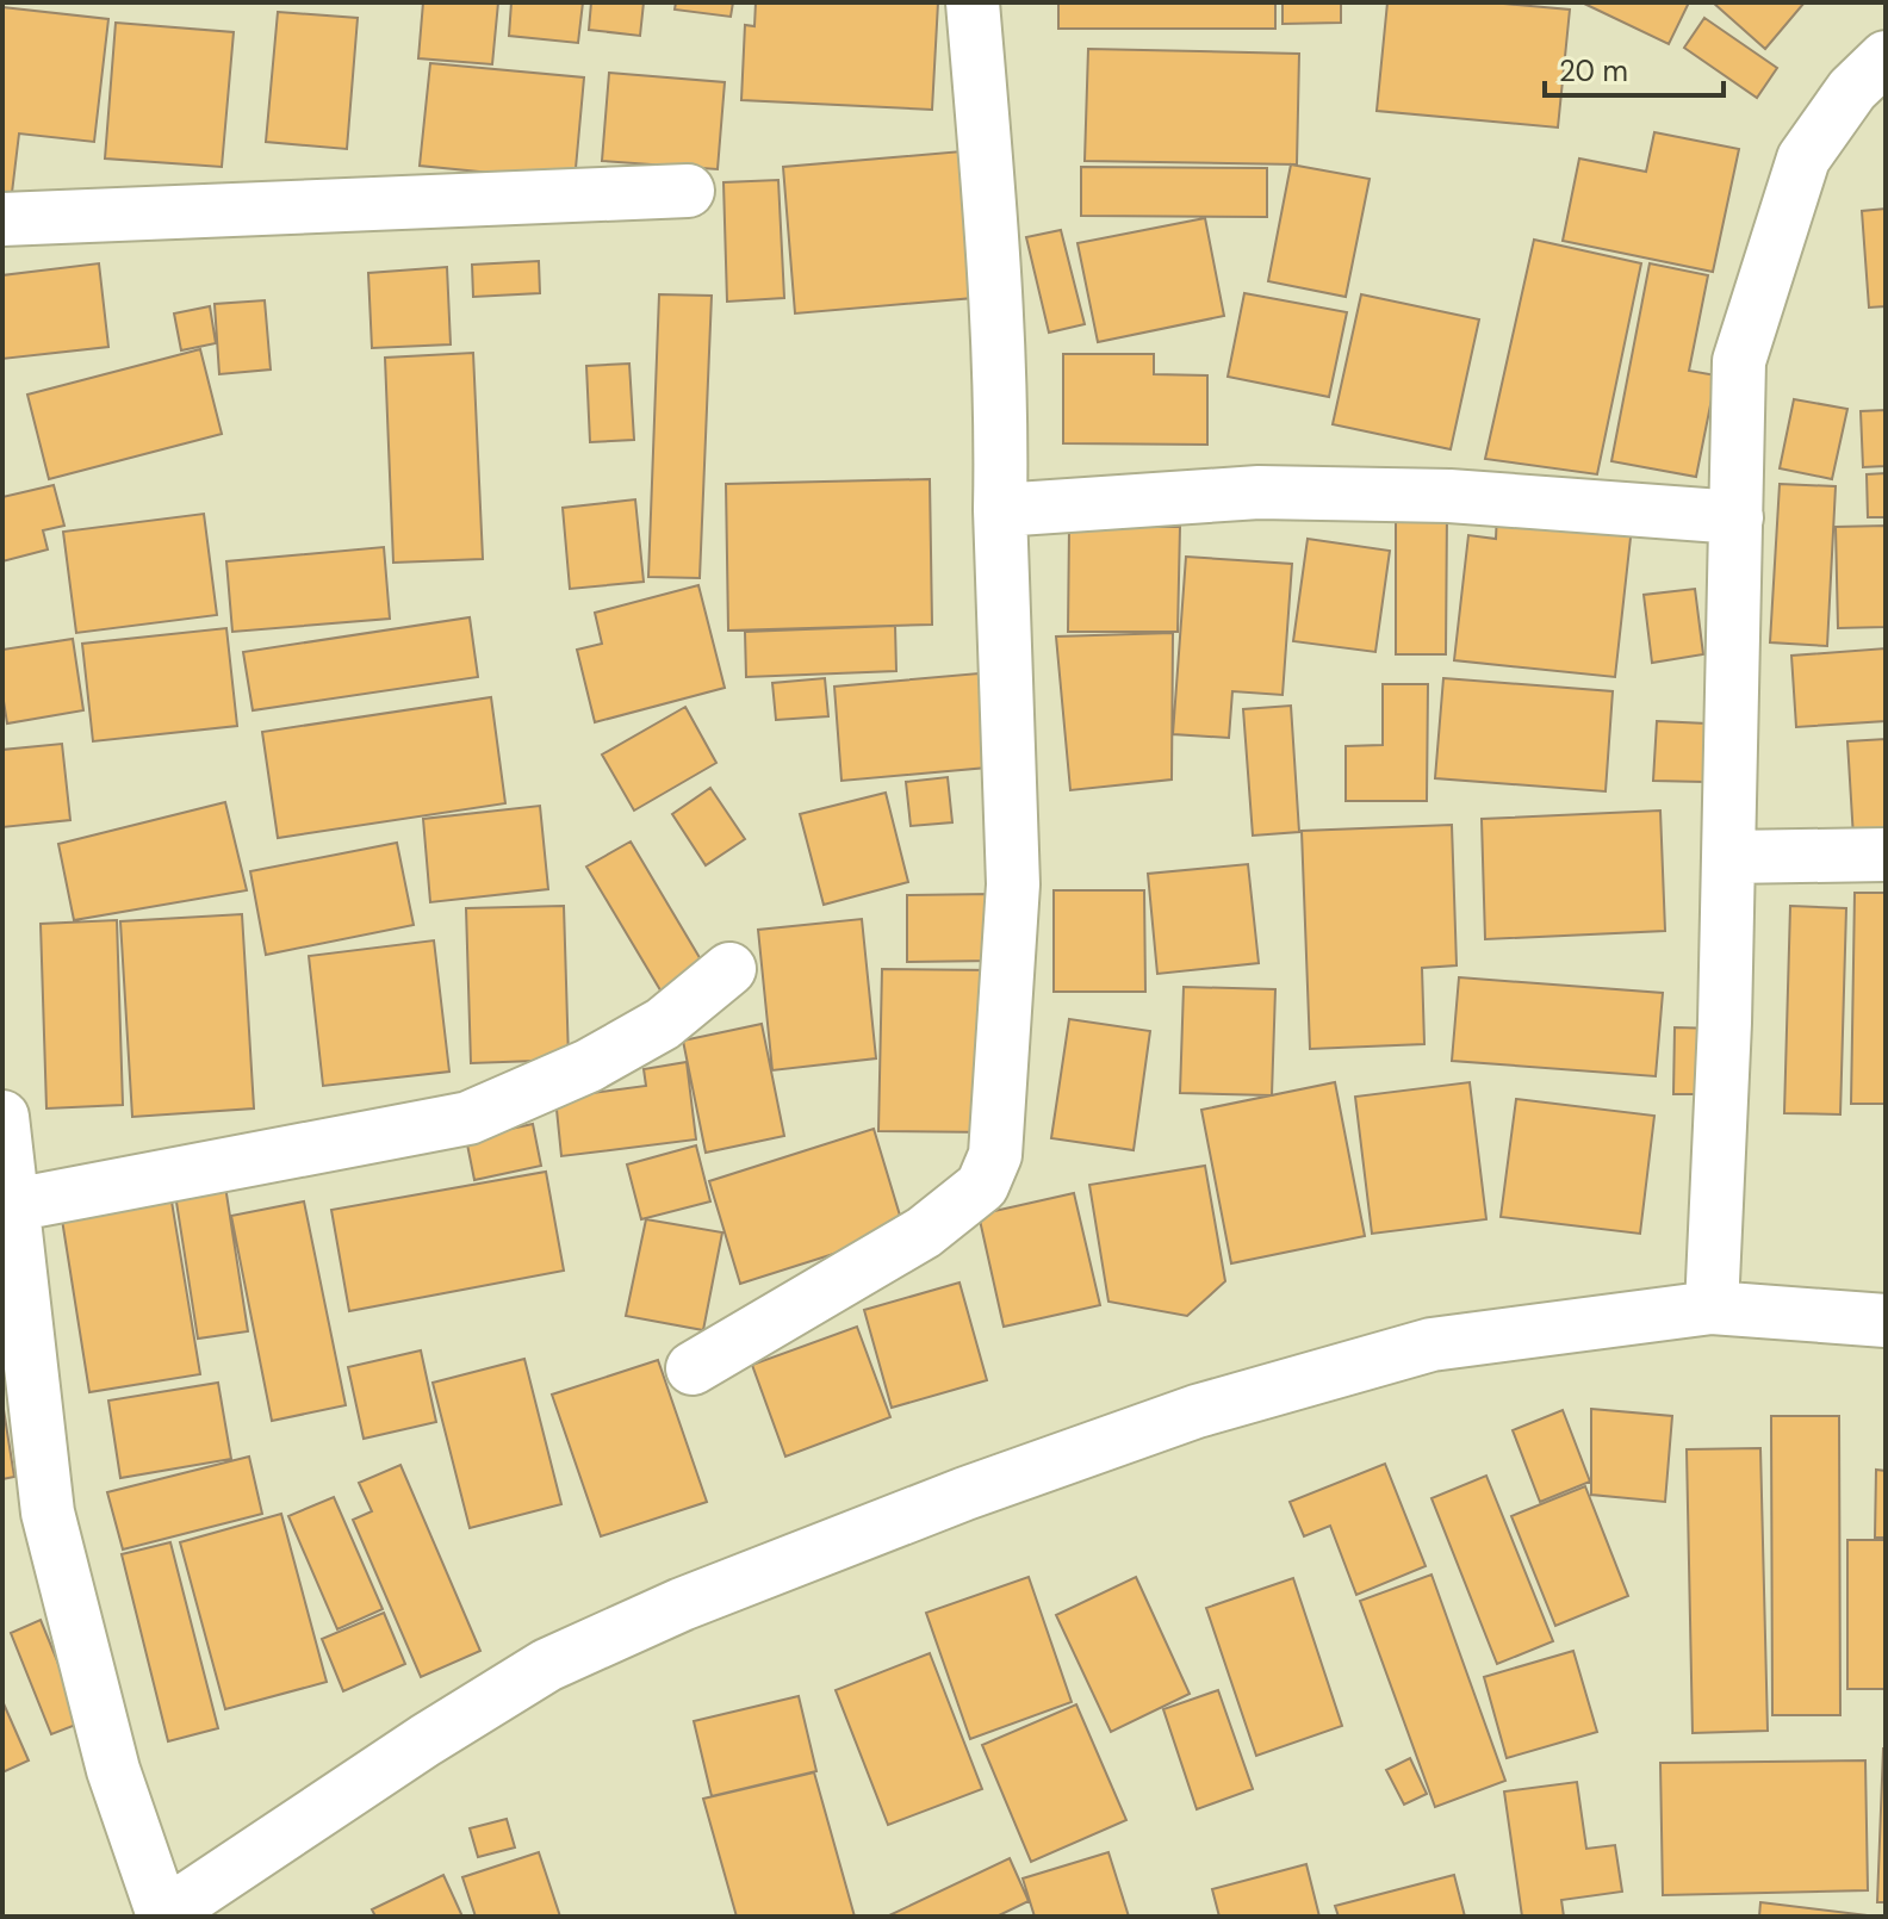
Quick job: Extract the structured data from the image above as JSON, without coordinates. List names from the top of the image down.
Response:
{
  "scale_bar": "20 m"
}
